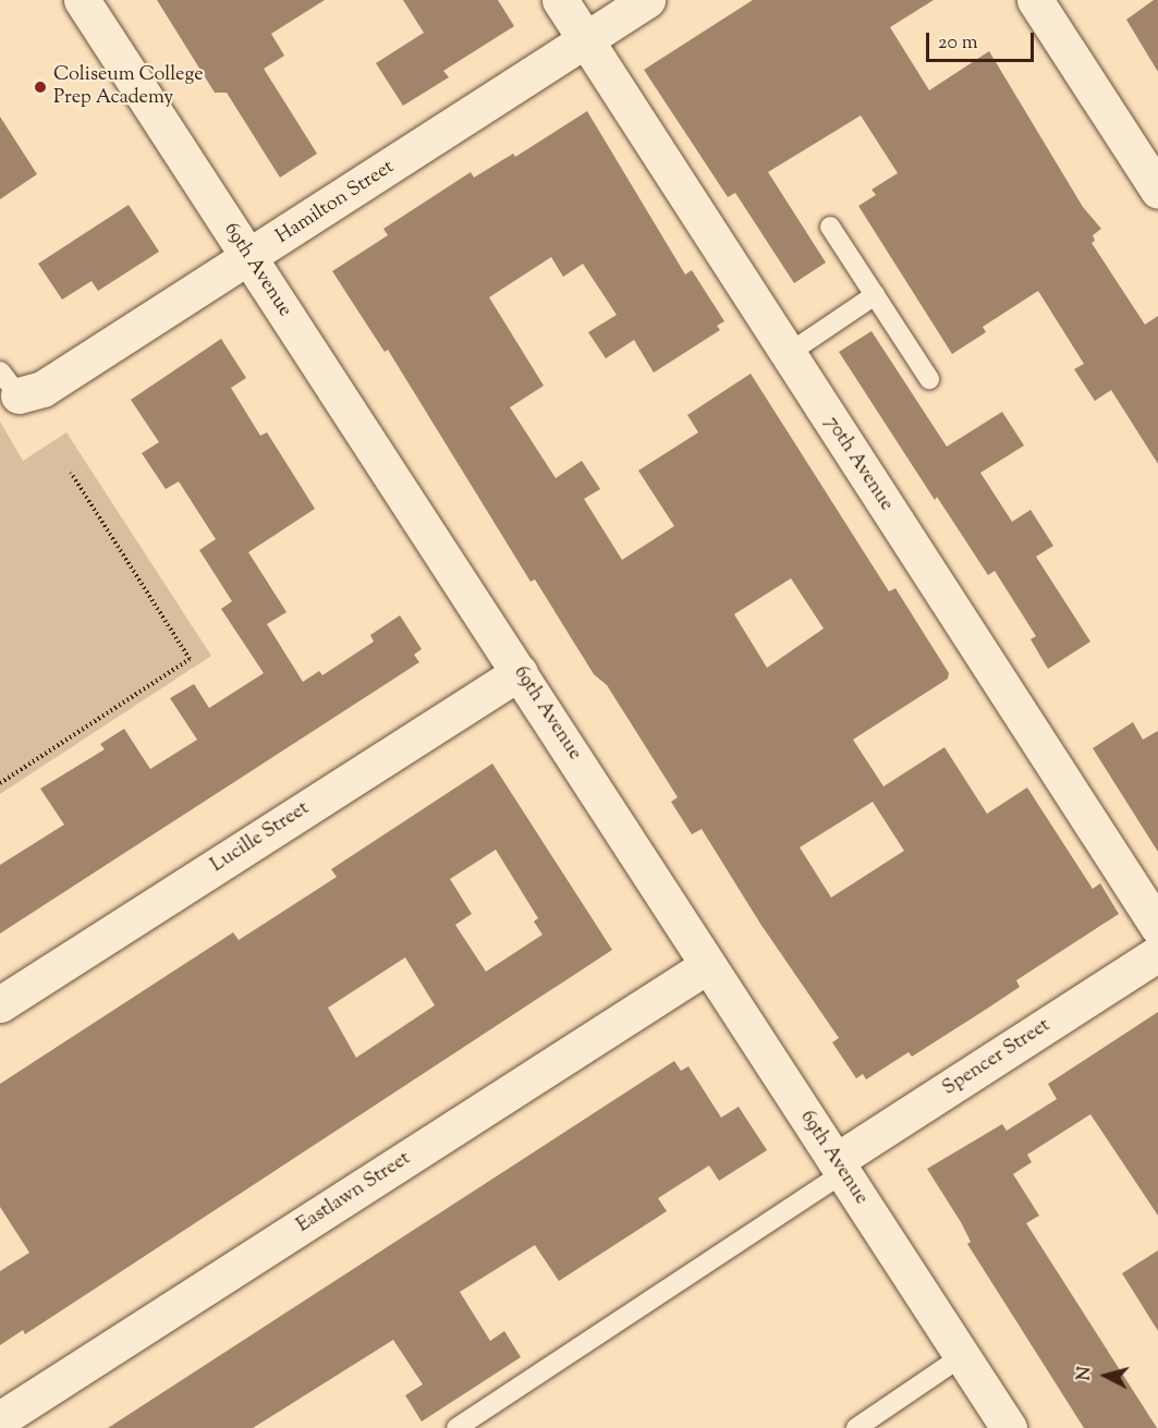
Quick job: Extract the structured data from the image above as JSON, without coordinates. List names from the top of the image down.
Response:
{
  "streets": {
    "street": [
      "Hamilton Street",
      "69th Avenue",
      "70th Avenue",
      "Lucille Street",
      "Spencer Street",
      "Eastlawn Street"
    ]
  },
  "crossings": [
    ["Hamilton Street", "69th Avenue"],
    ["Hamilton Street", "70th Avenue"],
    ["69th Avenue", "Lucille Street"],
    ["69th Avenue", "Spencer Street"],
    ["69th Avenue", "Eastlawn Street"]
  ],
  "places": ["Coliseum College Prep Academy"],
  "scale_bar": "20 m",
  "north": "left"
}
